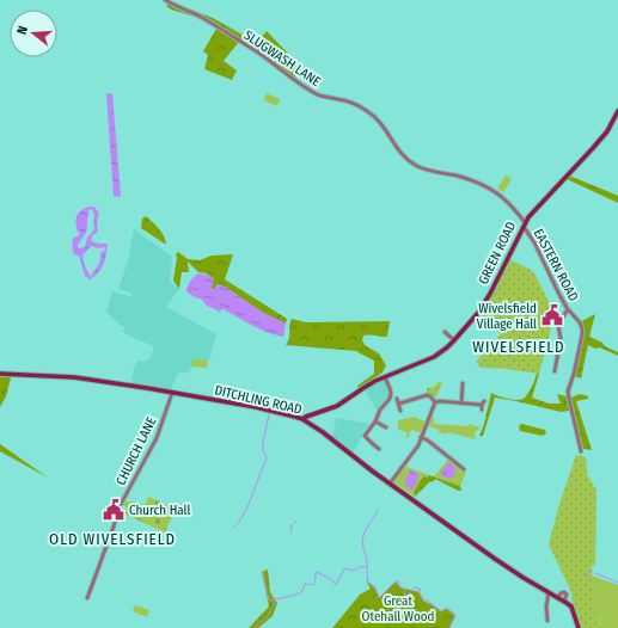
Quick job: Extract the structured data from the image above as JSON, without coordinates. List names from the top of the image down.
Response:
{
  "streets": {
    "main road": ["GREEN ROAD", "DITCHLING ROAD"],
    "street": ["SLUGWASH LANE", "EASTERN ROAD", "CHURCH LANE"]
  },
  "crossings": [
    ["SLUGWASH LANE", "GREEN ROAD"],
    ["SLUGWASH LANE", "EASTERN ROAD"],
    ["GREEN ROAD", "EASTERN ROAD"],
    ["GREEN ROAD", "DITCHLING ROAD"],
    ["DITCHLING ROAD", "CHURCH LANE"]
  ],
  "districts": ["WIVELSFIELD", "OLD WIVELSFIELD"],
  "parks": ["Great Otehall Wood"],
  "places": {
    "public building": ["Wivelsfield Village Hall", "Church Hall"]
  },
  "north": "left"
}
